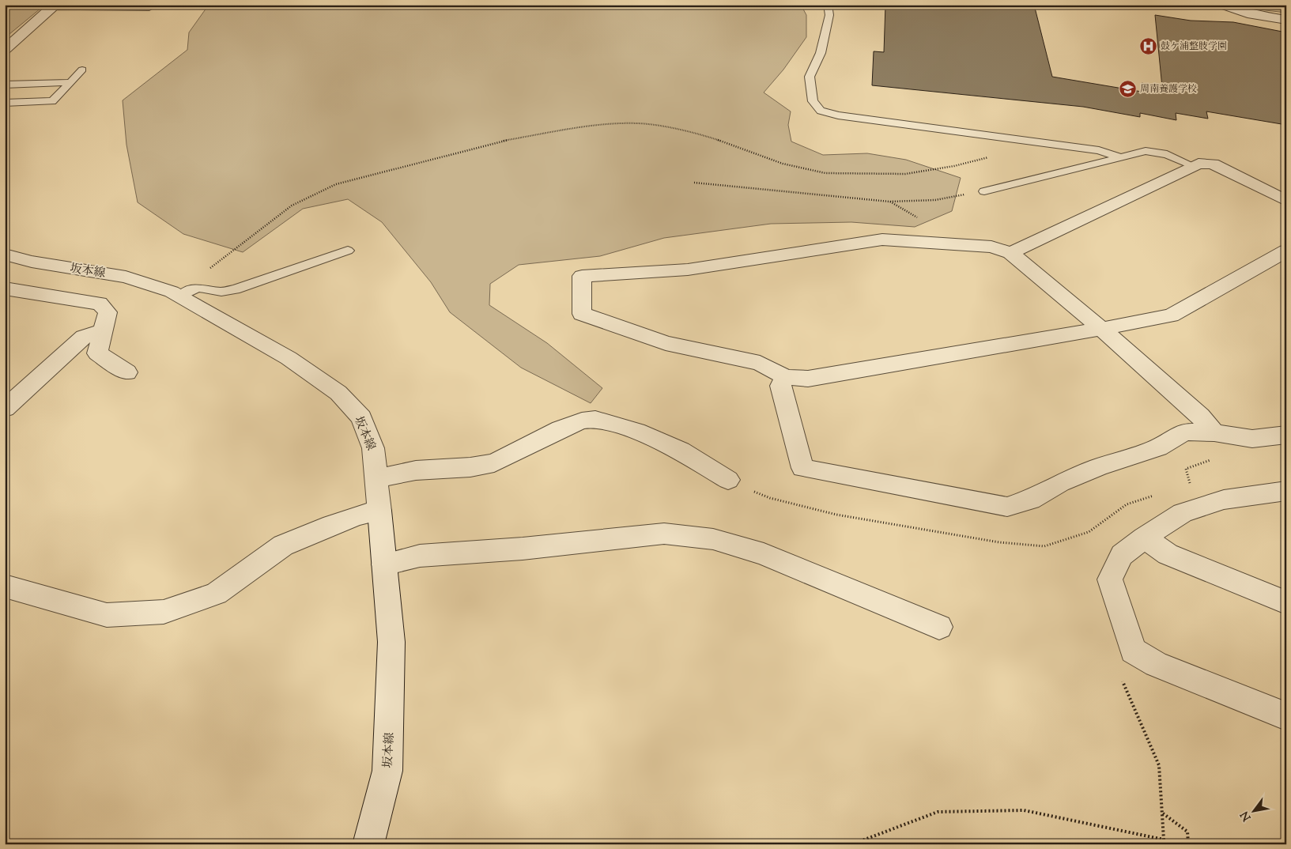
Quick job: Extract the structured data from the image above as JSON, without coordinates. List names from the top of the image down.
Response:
{
  "streets": {
    "street": ["坂本線"]
  },
  "places": {
    "hospital": ["鼓ケ浦整肢学園"],
    "school or university": ["周南養護学校"]
  },
  "north": "bottom left"
}
